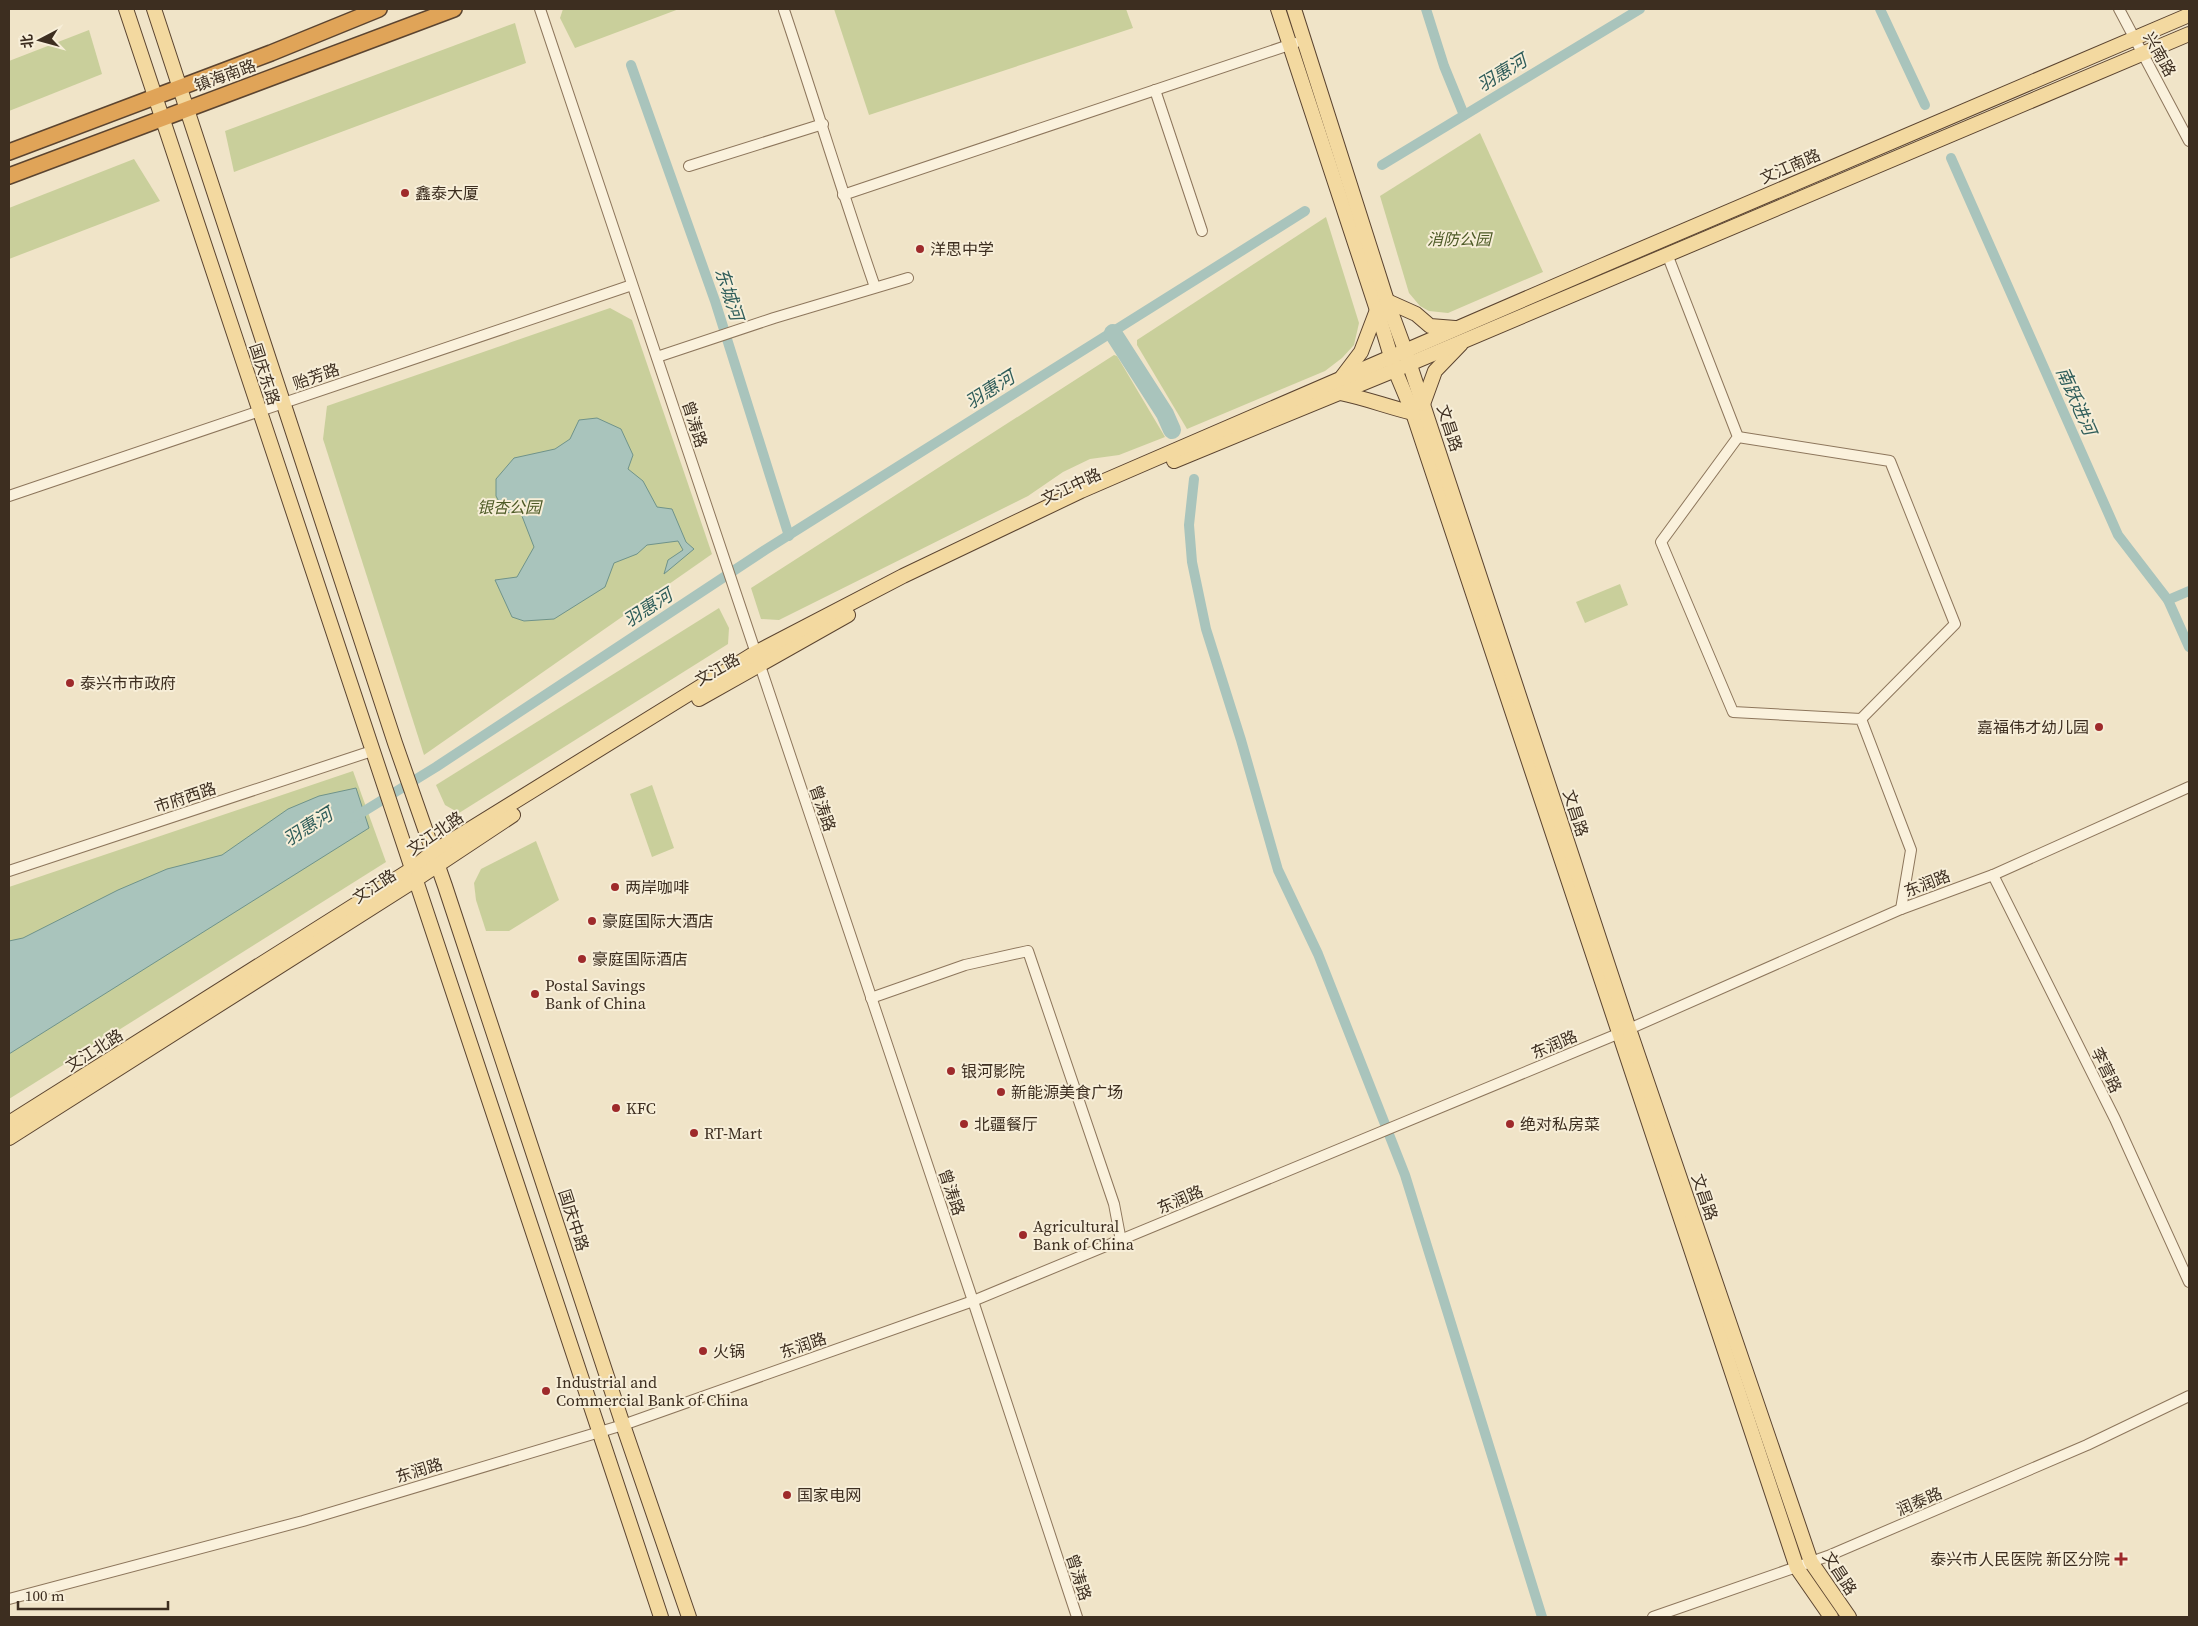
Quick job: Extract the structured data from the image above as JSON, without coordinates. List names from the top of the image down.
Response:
{
  "streets": {
    "highway": ["镇海南路"],
    "main road": [
      "文江南路",
      "国庆东路",
      "文昌路",
      "文江中路",
      "文江路",
      "文江北路",
      "国庆中路"
    ],
    "street": [
      "兴南路",
      "贻芳路",
      "曾涛路",
      "市府西路",
      "东润路",
      "李营路",
      "润泰路"
    ]
  },
  "crossings": [
    ["兴南路", "文江南路"],
    ["镇海南路", "国庆东路"],
    ["文江南路", "文昌路"],
    ["文江南路", "文江中路"],
    ["国庆东路", "贻芳路"],
    ["国庆东路", "文江路"],
    ["国庆东路", "市府西路"],
    ["国庆东路", "文江北路"],
    ["国庆东路", "东润路"],
    ["国庆东路", "国庆中路"],
    ["贻芳路", "曾涛路"],
    ["曾涛路", "文江中路"],
    ["曾涛路", "文江路"],
    ["曾涛路", "东润路"],
    ["文昌路", "文江中路"],
    ["文昌路", "东润路"],
    ["文昌路", "润泰路"],
    ["文江中路", "文江路"],
    ["文江路", "文江北路"],
    ["文江路", "国庆中路"],
    ["东润路", "李营路"],
    ["东润路", "国庆中路"]
  ],
  "water": ["羽惠河", "东城河", "南跃进河"],
  "parks": ["消防公园", "银杏公园"],
  "places": {
    "other": [
      "鑫泰大厦",
      "洋思中学",
      "泰兴市市政府",
      "嘉福伟才幼儿园",
      "两岸咖啡",
      "豪庭国际大酒店",
      "豪庭国际酒店",
      "Postal Savings Bank of China",
      "银河影院",
      "新能源美食广场",
      "KFC",
      "北疆餐厅",
      "绝对私房菜",
      "RT-Mart",
      "Agricultural Bank of China",
      "火锅",
      "Industrial and Commercial Bank of China",
      "国家电网"
    ],
    "health": ["泰兴市人民医院 新区分院"]
  },
  "scale_bar": "100 m",
  "north": "left"
}
